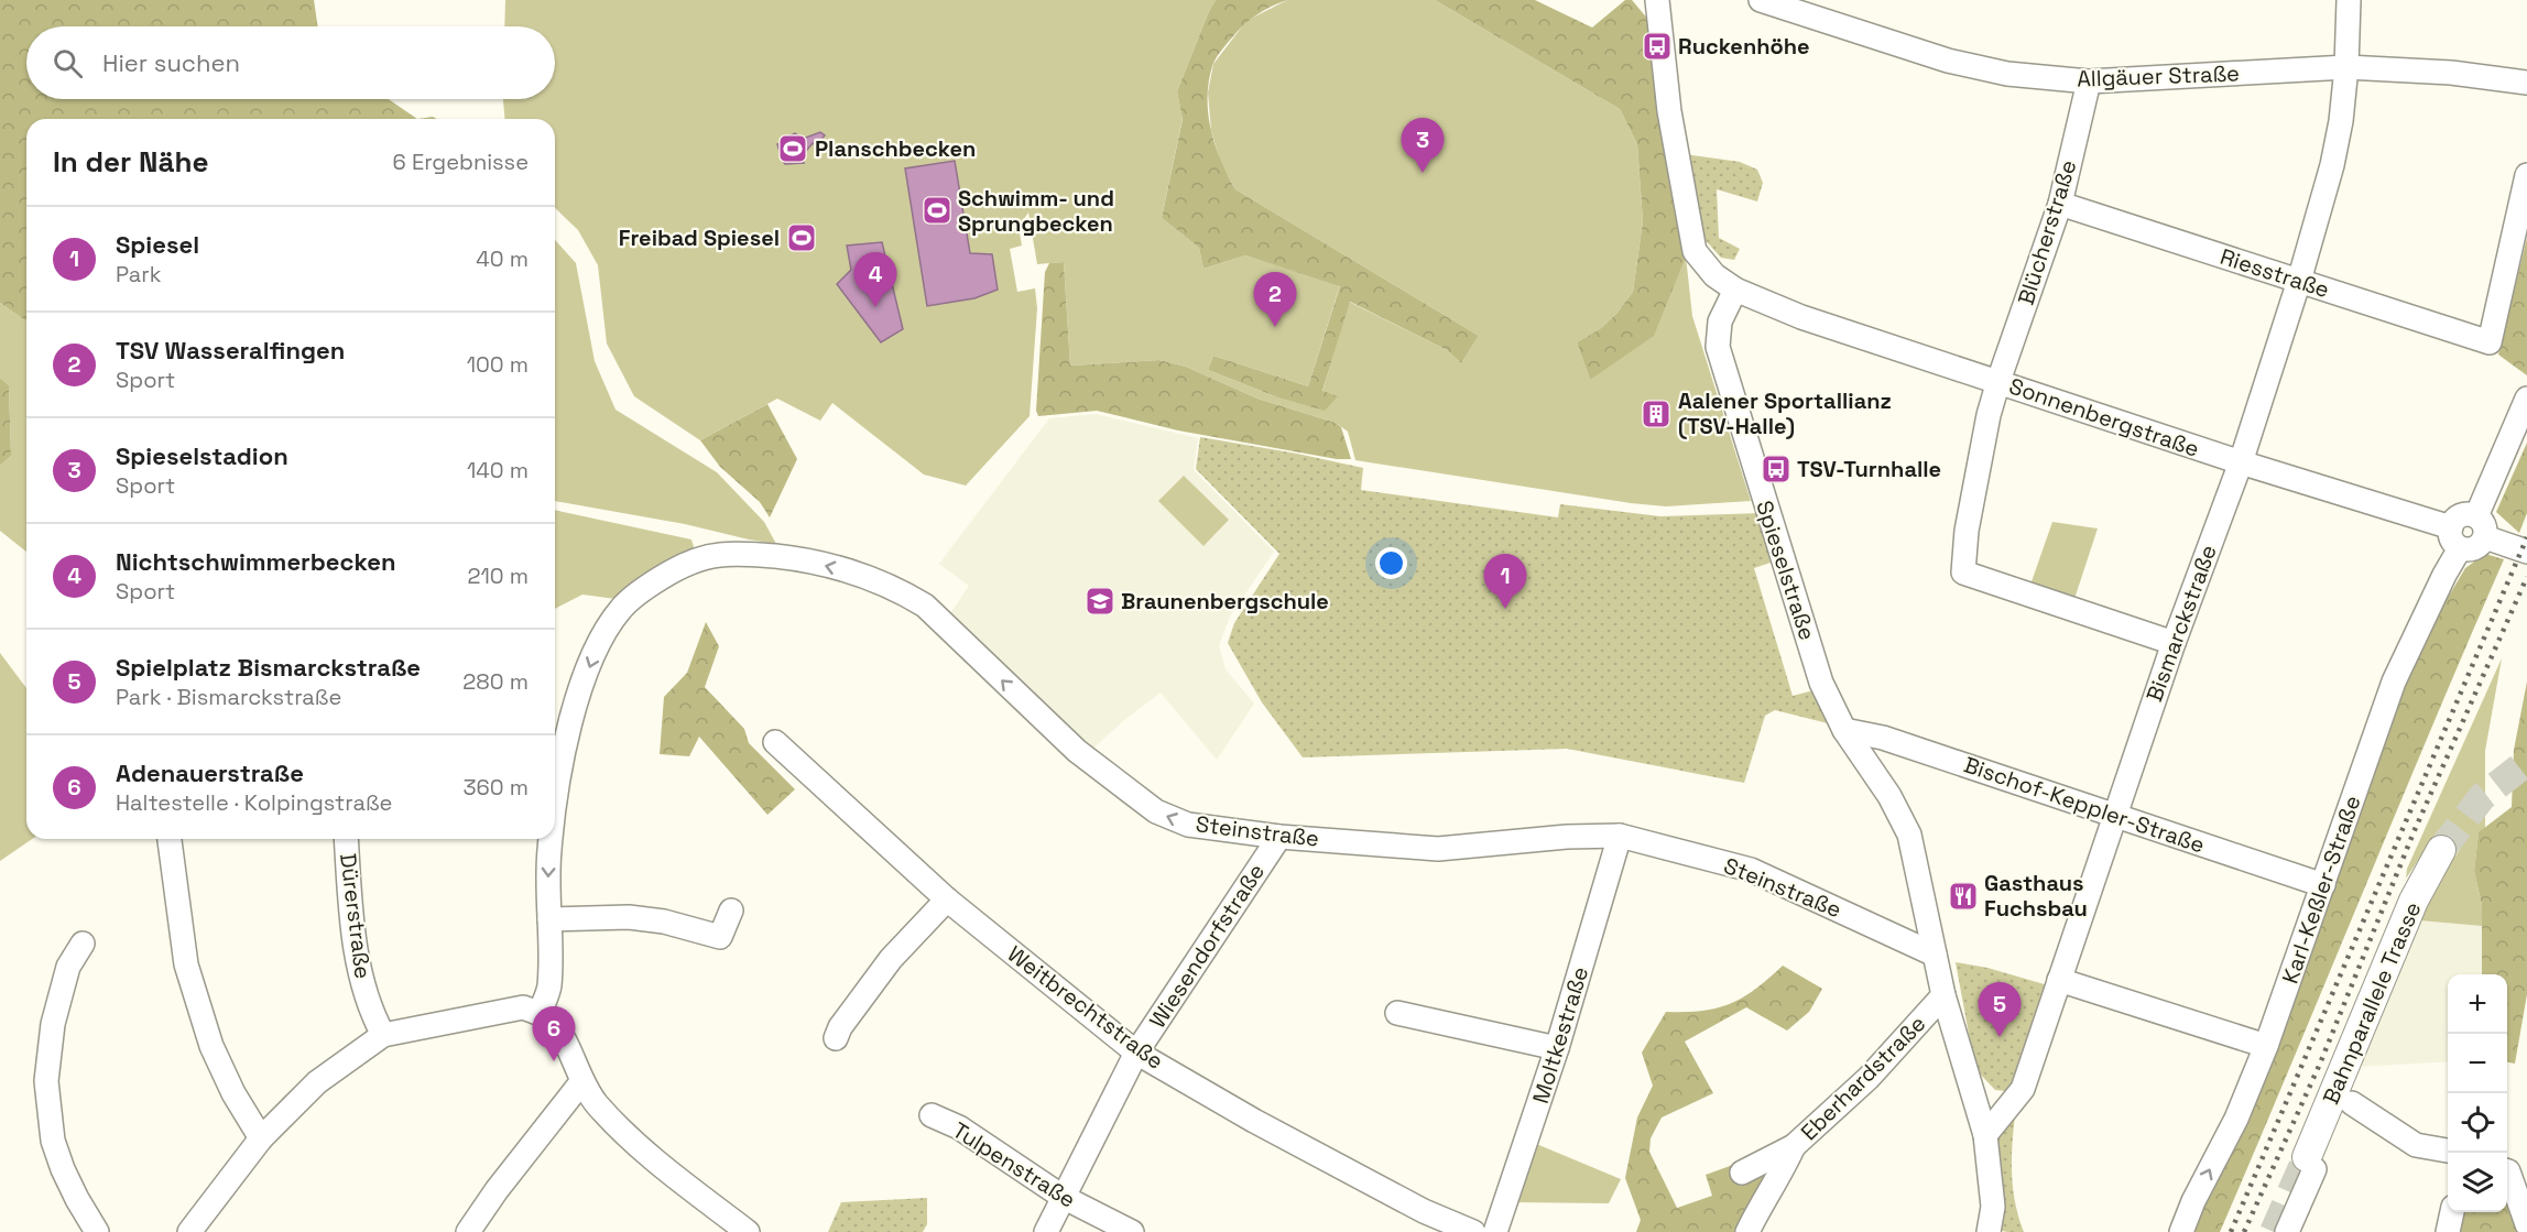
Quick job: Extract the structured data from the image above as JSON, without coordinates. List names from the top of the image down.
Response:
{
  "streets": {
    "main road": ["Bahnparallele Trasse"],
    "street": [
      "Allgäuer Straße",
      "Blücherstraße",
      "Riesstraße",
      "Sonnenbergstraße",
      "Spieselstraße",
      "Bismarckstraße",
      "Bischof-Keppler-Straße",
      "Steinstraße",
      "Karl-Keßler-Straße",
      "Dürerstraße",
      "Wiesendorfstraße",
      "Weitbrechtstraße",
      "Moltkestraße",
      "Eberhardstraße",
      "Tulpenstraße"
    ]
  },
  "crossings": [
    ["Allgäuer Straße", "Blücherstraße"],
    ["Allgäuer Straße", "Bismarckstraße"],
    ["Blücherstraße", "Riesstraße"],
    ["Blücherstraße", "Sonnenbergstraße"],
    ["Blücherstraße", "Bismarckstraße"],
    ["Riesstraße", "Bismarckstraße"],
    ["Sonnenbergstraße", "Spieselstraße"],
    ["Sonnenbergstraße", "Bismarckstraße"],
    ["Sonnenbergstraße", "Karl-Keßler-Straße"],
    ["Spieselstraße", "Bismarckstraße"],
    ["Spieselstraße", "Bischof-Keppler-Straße"],
    ["Spieselstraße", "Steinstraße"],
    ["Spieselstraße", "Eberhardstraße"],
    ["Bismarckstraße", "Bischof-Keppler-Straße"],
    ["Bischof-Keppler-Straße", "Karl-Keßler-Straße"],
    ["Steinstraße", "Wiesendorfstraße"],
    ["Steinstraße", "Moltkestraße"],
    ["Wiesendorfstraße", "Weitbrechtstraße"],
    ["Wiesendorfstraße", "Tulpenstraße"]
  ],
  "places": {
    "bus stop": ["Ruckenhöhe", "TSV-Turnhalle"],
    "sports": ["Planschbecken", "Schwimm- und Sprungbecken", "Freibad Spiesel"],
    "building": ["Aalener Sportallianz (TSV-Halle)"],
    "school or university": ["Braunenbergschule"],
    "restaurant": ["Gasthaus Fuchsbau"]
  },
  "page": {
    "search": "Hier suchen",
    "pins": [
      "3",
      "4",
      "2",
      "1",
      "5",
      "6"
    ],
    "heading": ["In der Nähe", "6 Ergebnisse"],
    "list": [
      {
        "mark": "1",
        "name": "Spiesel",
        "note": "Park",
        "value": "40 m"
      },
      {
        "mark": "2",
        "name": "TSV Wasseralfingen",
        "note": "Sport",
        "value": "100 m"
      },
      {
        "mark": "3",
        "name": "Spieselstadion",
        "note": "Sport",
        "value": "140 m"
      },
      {
        "mark": "4",
        "name": "Nichtschwimmerbecken",
        "note": "Sport",
        "value": "210 m"
      },
      {
        "mark": "5",
        "name": "Spielplatz Bismarckstraße",
        "note": "Park · Bismarckstraße",
        "value": "280 m"
      },
      {
        "mark": "6",
        "name": "Adenauerstraße",
        "note": "Haltestelle · Kolpingstraße",
        "value": "360 m"
      }
    ],
    "map_buttons": ["+", "−"]
  }
}
